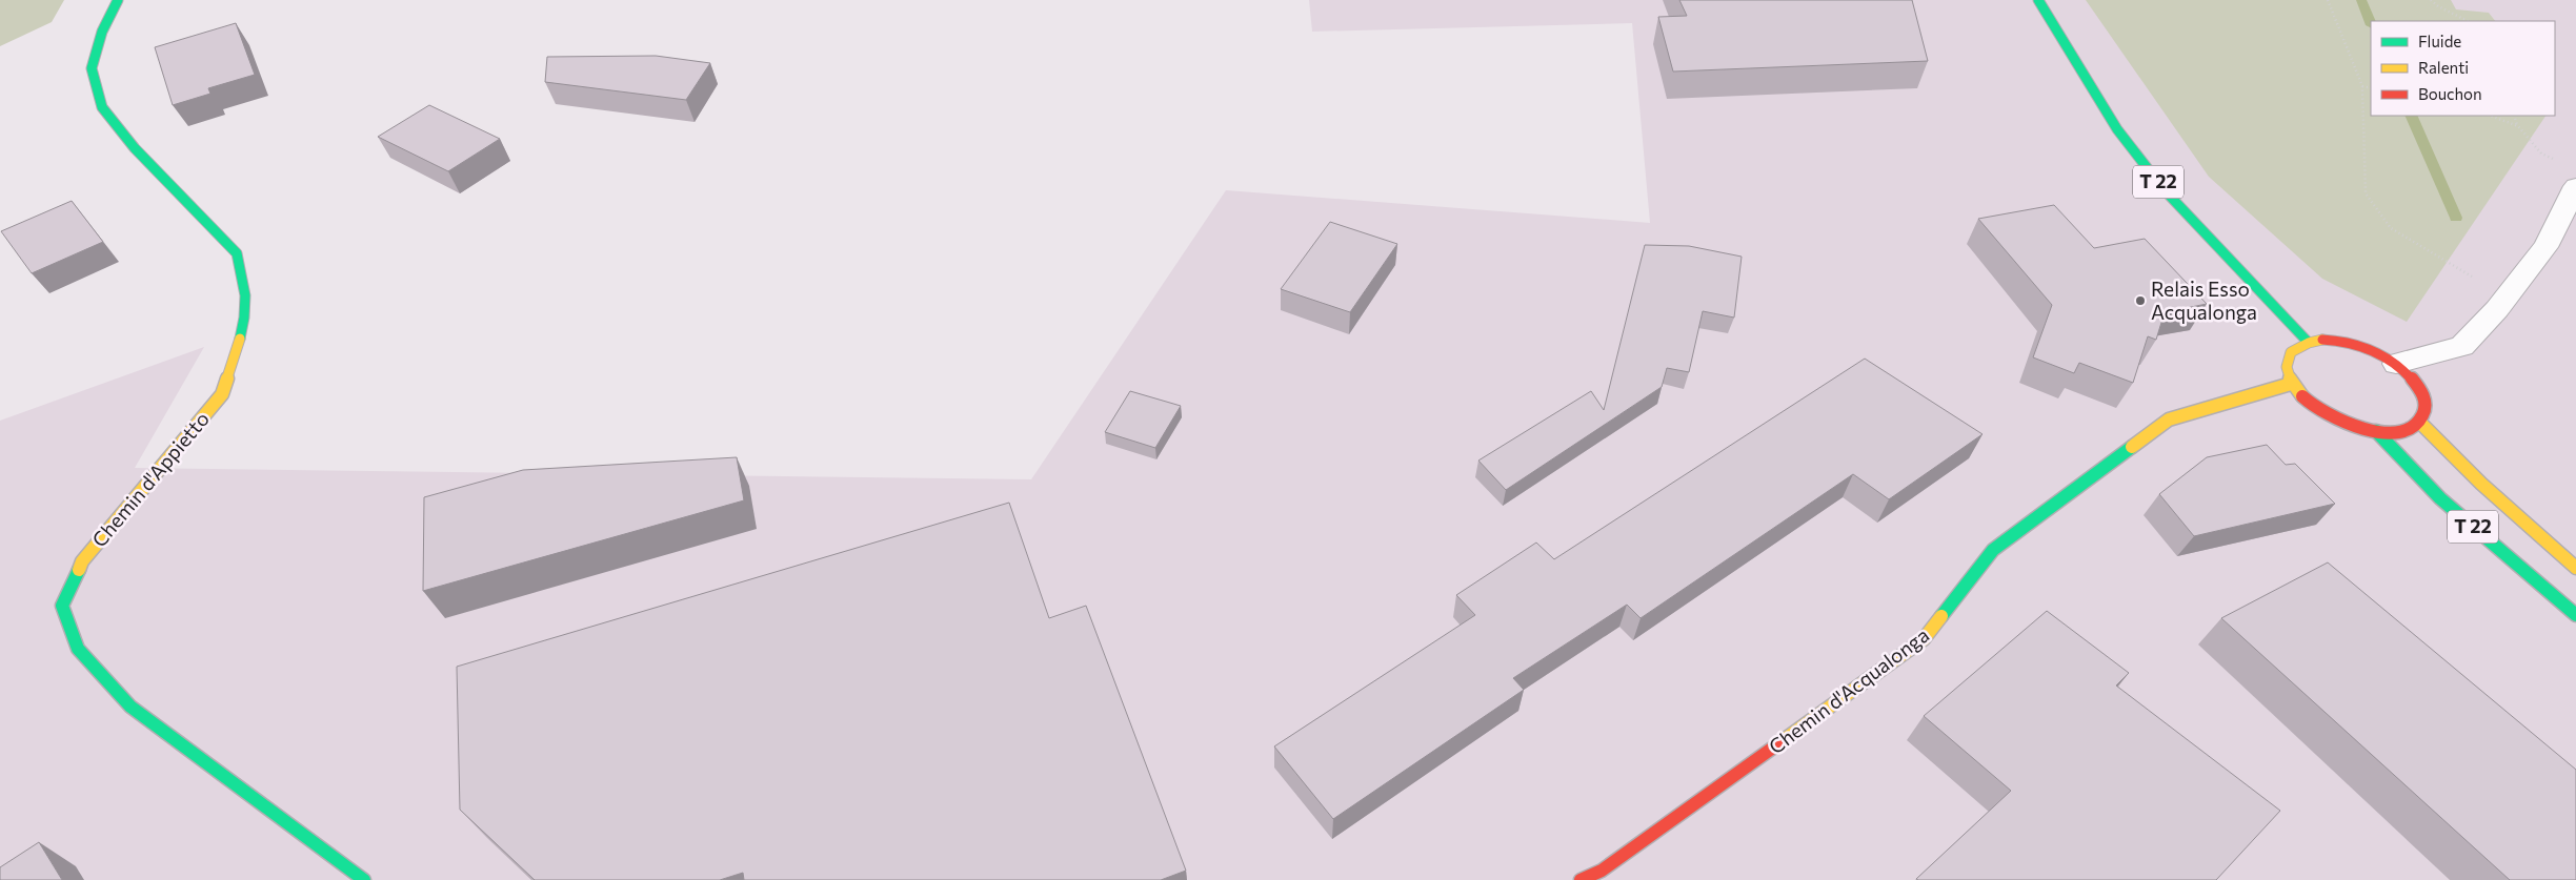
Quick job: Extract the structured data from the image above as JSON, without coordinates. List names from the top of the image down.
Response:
{
  "streets": {
    "street": ["T 22", "Chemin d'Appietto", "Chemin d'Acqualonga"]
  },
  "places": ["Relais Esso Acqualonga"],
  "legend": ["Fluide", "Ralenti", "Bouchon"]
}
